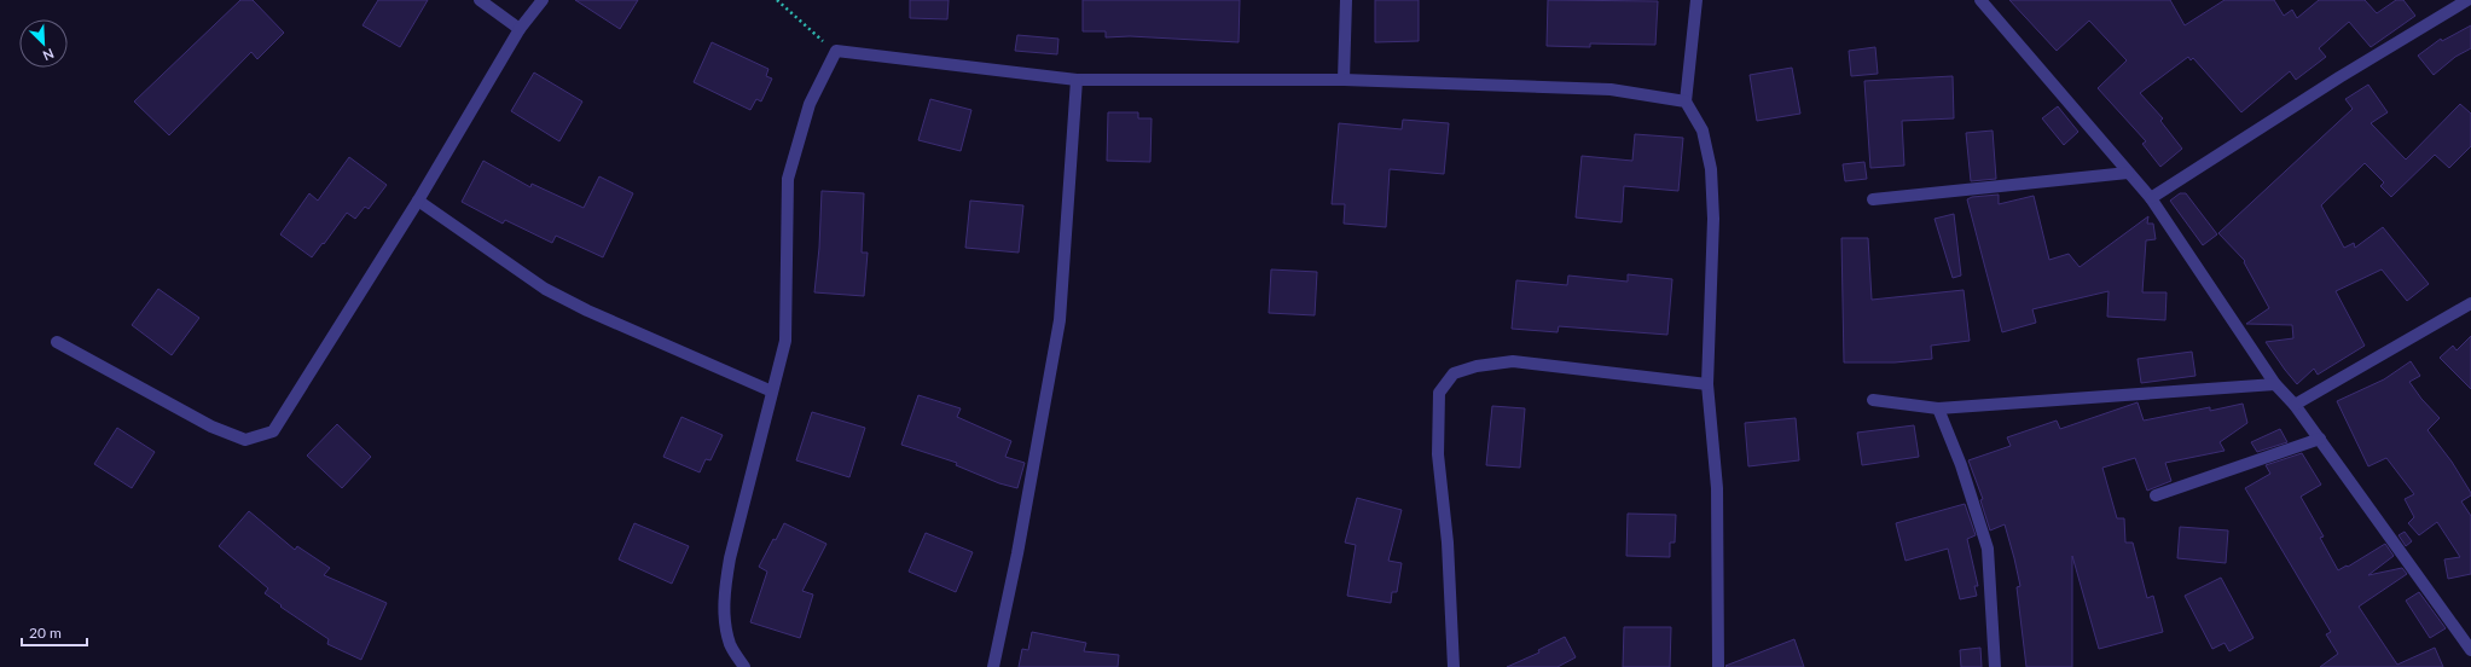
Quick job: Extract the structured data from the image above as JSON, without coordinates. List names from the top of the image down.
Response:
{
  "scale_bar": "20 m",
  "north": "bottom right"
}
